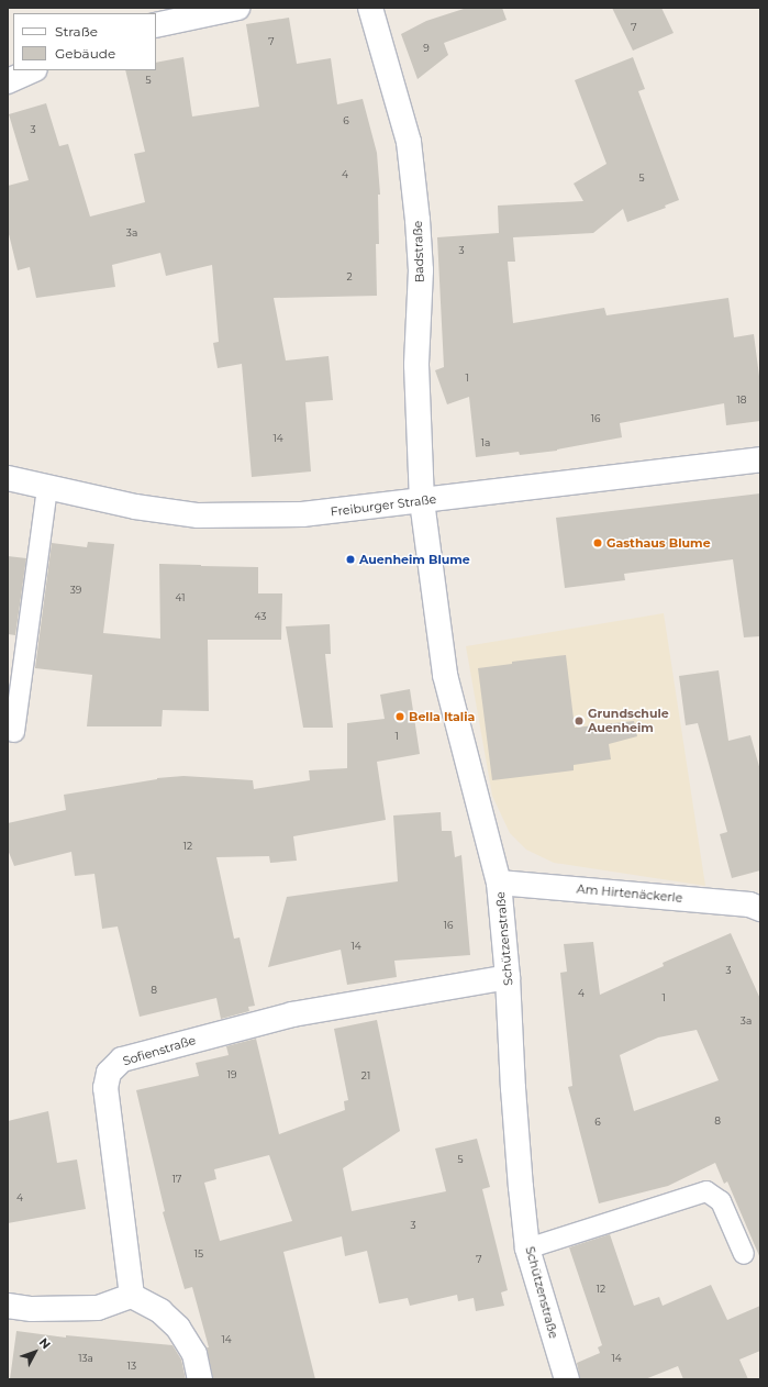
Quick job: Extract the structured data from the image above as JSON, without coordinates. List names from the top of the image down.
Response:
{
  "streets": {
    "street": [
      "Badstraße",
      "Freiburger Straße",
      "Am Hirtenäckerle",
      "Schützenstraße",
      "Sofienstraße"
    ]
  },
  "crossings": [
    ["Badstraße", "Freiburger Straße"],
    ["Badstraße", "Schützenstraße"],
    ["Freiburger Straße", "Schützenstraße"],
    ["Am Hirtenäckerle", "Schützenstraße"],
    ["Schützenstraße", "Sofienstraße"]
  ],
  "places": [
    "Gasthaus Blume",
    "Auenheim Blume",
    "Bella Italia",
    "Grundschule Auenheim"
  ],
  "house_numbers": [
    "7",
    "7",
    "9",
    "5",
    "6",
    "3",
    "4",
    "5",
    "3a",
    "3",
    "2",
    "1",
    "18",
    "16",
    "14",
    "1a",
    "39",
    "41",
    "43",
    "1",
    "12",
    "16",
    "14",
    "3",
    "8",
    "4",
    "1",
    "3a",
    "19",
    "21",
    "8",
    "6",
    "5",
    "17",
    "4",
    "3",
    "15",
    "7",
    "12",
    "14",
    "13a",
    "14",
    "13"
  ],
  "legend": ["Straße", "Gebäude"],
  "north": "top right"
}
